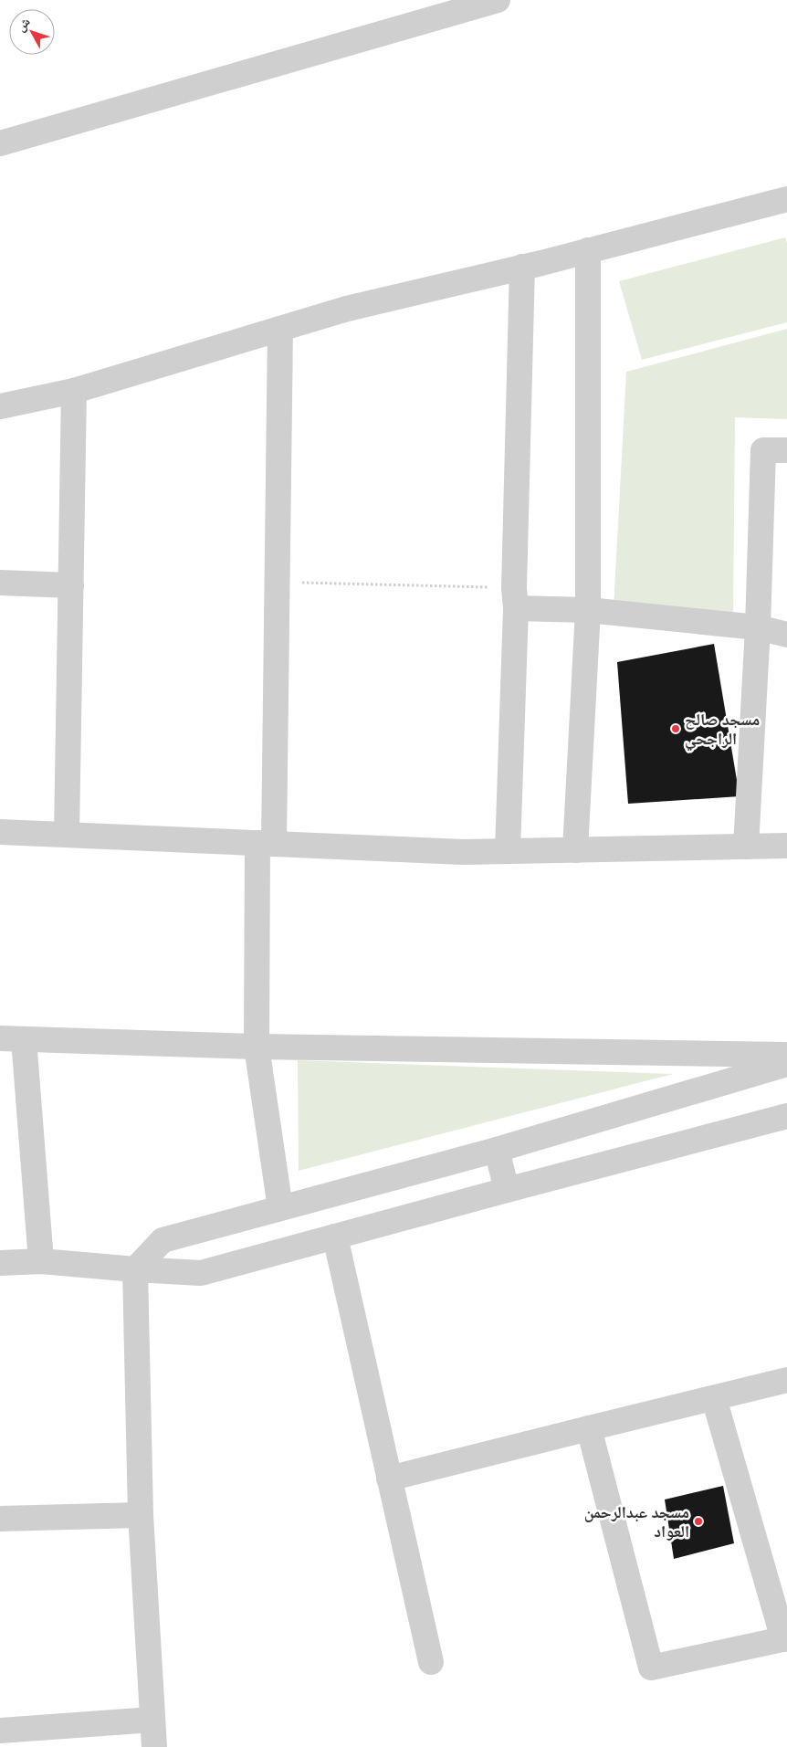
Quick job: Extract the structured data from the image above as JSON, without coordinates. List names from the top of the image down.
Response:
{
  "places": ["مسجد صالح الراجحي", "مسجد عبدالرحمن العواد"],
  "north": "top left"
}
